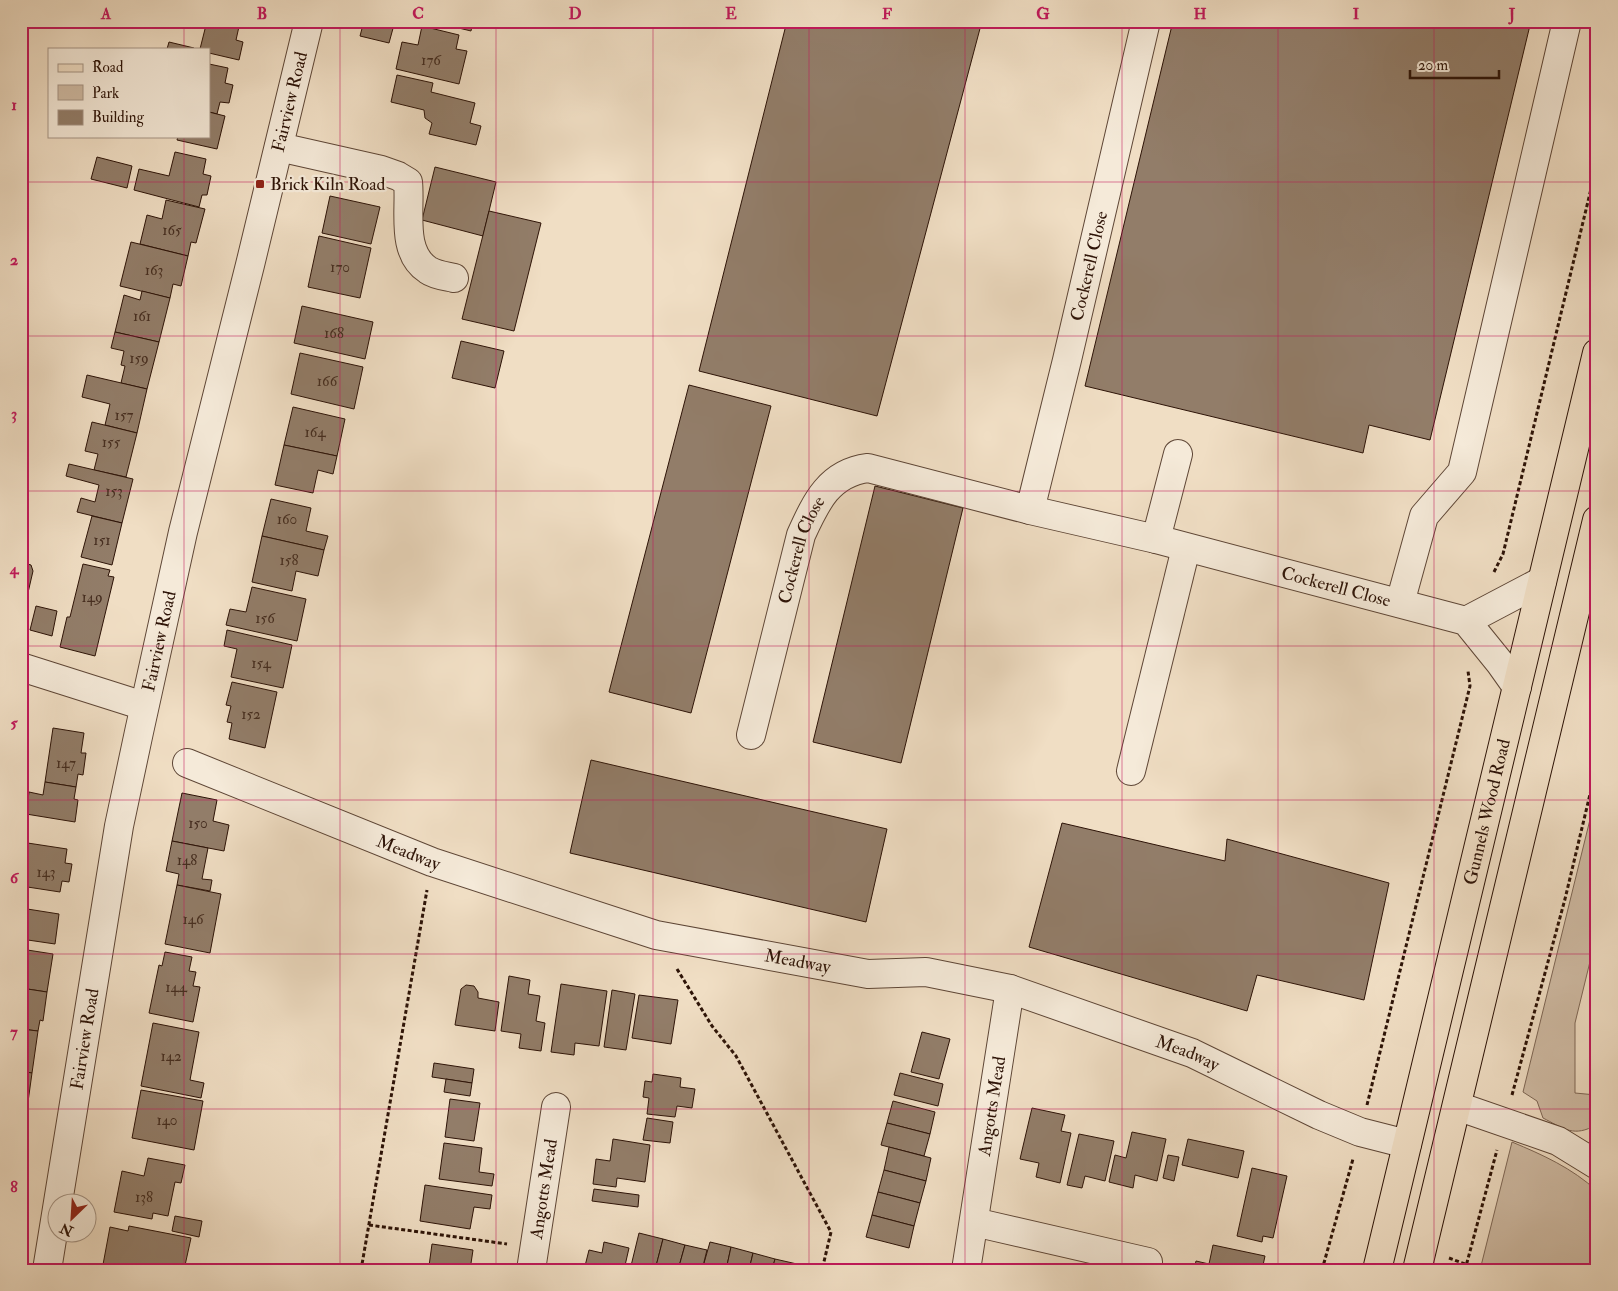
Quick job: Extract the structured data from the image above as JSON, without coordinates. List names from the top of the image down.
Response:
{
  "streets": {
    "main road": ["Gunnels Wood Road"],
    "street": [
      "Fairview Road",
      "Cockerell Close",
      "Meadway",
      "Angotts Mead"
    ]
  },
  "crossings": [
    ["Gunnels Wood Road", "Meadway"],
    ["Meadway", "Angotts Mead"]
  ],
  "places": {
    "transit": ["Brick Kiln Road"]
  },
  "house_numbers": [
    "176",
    "165",
    "170",
    "163",
    "161",
    "168",
    "159",
    "166",
    "157",
    "164",
    "155",
    "153",
    "160",
    "151",
    "158",
    "149",
    "156",
    "154",
    "152",
    "147",
    "150",
    "148",
    "143",
    "146",
    "144",
    "142",
    "140",
    "138"
  ],
  "legend": ["Road", "Park", "Building"],
  "scale_bar": "20 m",
  "north": "bottom left",
  "grid": {
    "columns": [
      "A",
      "B",
      "C",
      "D",
      "E",
      "F",
      "G",
      "H",
      "I",
      "J"
    ],
    "rows": [
      "1",
      "2",
      "3",
      "4",
      "5",
      "6",
      "7",
      "8"
    ]
  }
}
